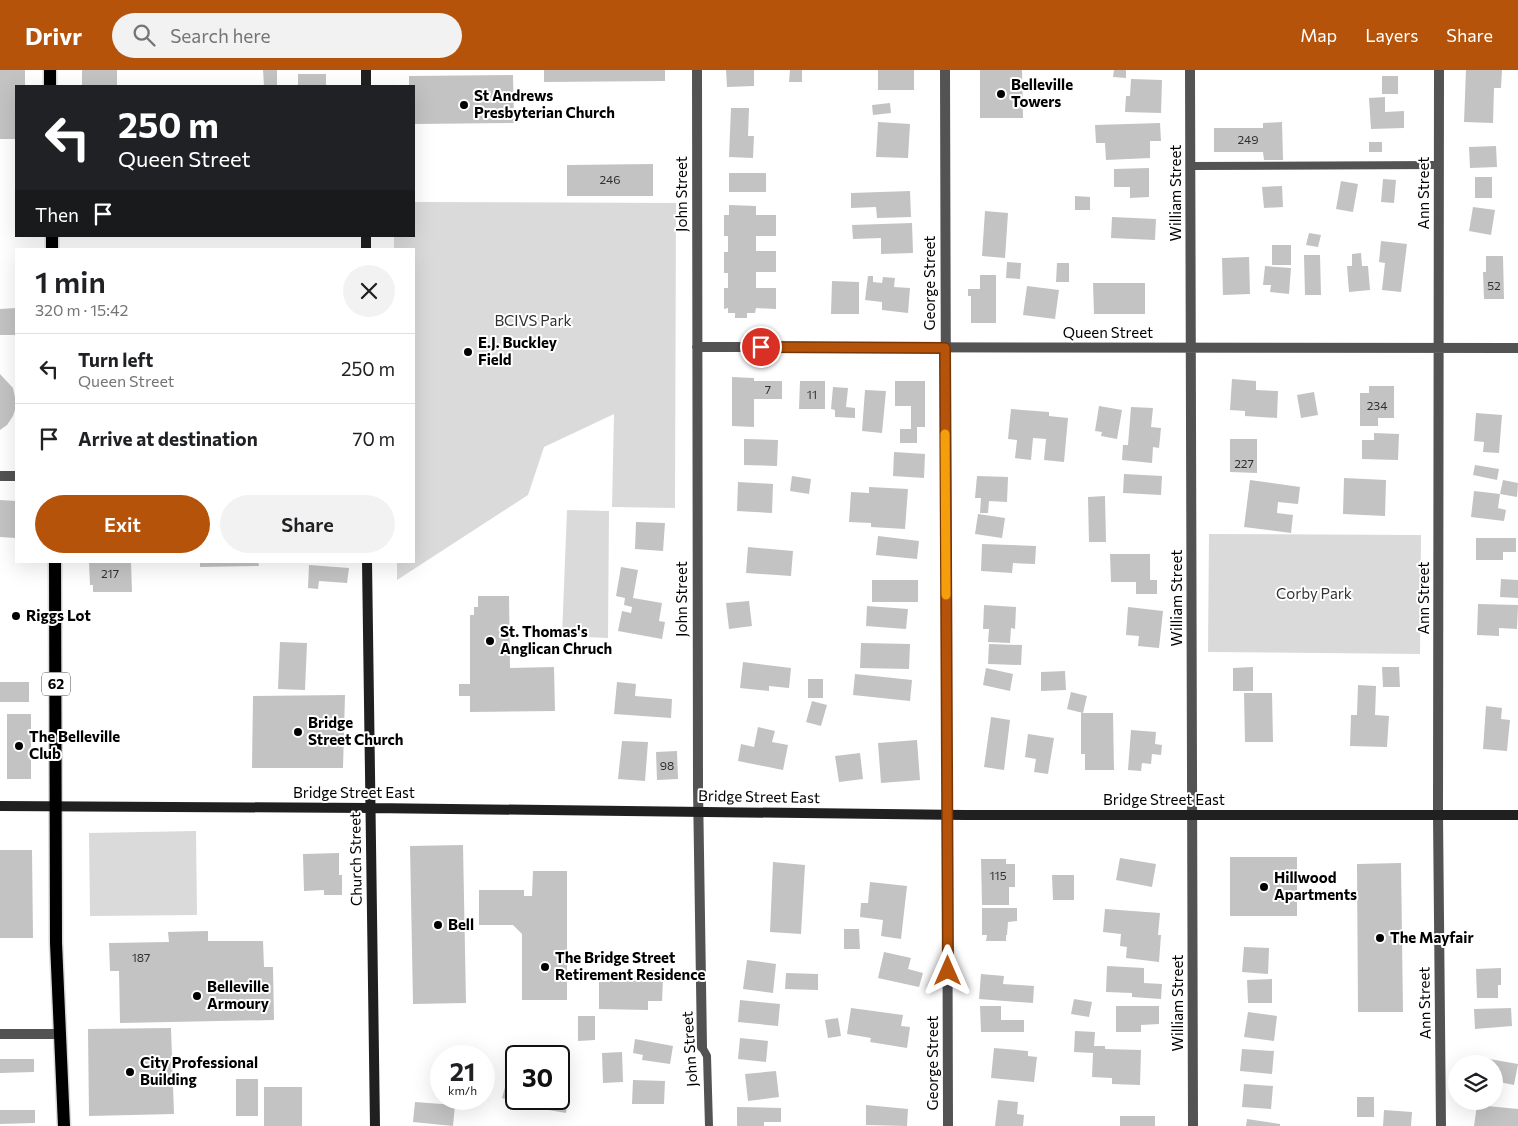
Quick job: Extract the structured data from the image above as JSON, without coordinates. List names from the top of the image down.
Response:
{
  "streets": {
    "main road": ["62"],
    "street": [
      "William Street",
      "Ann Street",
      "John Street",
      "George Street",
      "Queen Street",
      "Bridge Street East",
      "Church Street"
    ]
  },
  "crossings": [
    ["William Street", "Queen Street"],
    ["William Street", "Bridge Street East"],
    ["Ann Street", "Queen Street"],
    ["Ann Street", "Bridge Street East"],
    ["John Street", "Queen Street"],
    ["John Street", "Bridge Street East"],
    ["George Street", "Queen Street"],
    ["George Street", "Bridge Street East"],
    ["62", "Bridge Street East"],
    ["Bridge Street East", "Church Street"]
  ],
  "parks": ["BCIVS Park", "Corby Park"],
  "places": [
    "Belleville Towers",
    "St Andrews Presbyterian Church",
    "E.J. Buckley Field",
    "Riggs Lot",
    "St. Thomas's Anglican Chruch",
    "Bridge Street Church",
    "The Belleville Club",
    "Hillwood Apartments",
    "Bell",
    "The Mayfair",
    "The Bridge Street Retirement Residence",
    "Belleville Armoury",
    "City Professional Building"
  ],
  "house_numbers": [
    "249",
    "246",
    "52",
    "7",
    "11",
    "234",
    "227",
    "217",
    "98",
    "115",
    "187"
  ],
  "page": {
    "header": "Drivr",
    "search": "Search here",
    "nav": ["Map", "Layers", "Share"],
    "turn": ["250 m", "Queen Street"],
    "then": "Then",
    "heading": ["1 min", "320 m · 15:42"],
    "list": [
      {
        "name": "Turn left",
        "note": "Queen Street",
        "value": "250 m"
      },
      {
        "name": "Arrive at destination",
        "value": "70 m"
      }
    ],
    "buttons": ["Exit", "Share"],
    "speed": "21 km/h",
    "limit": "30"
  }
}
